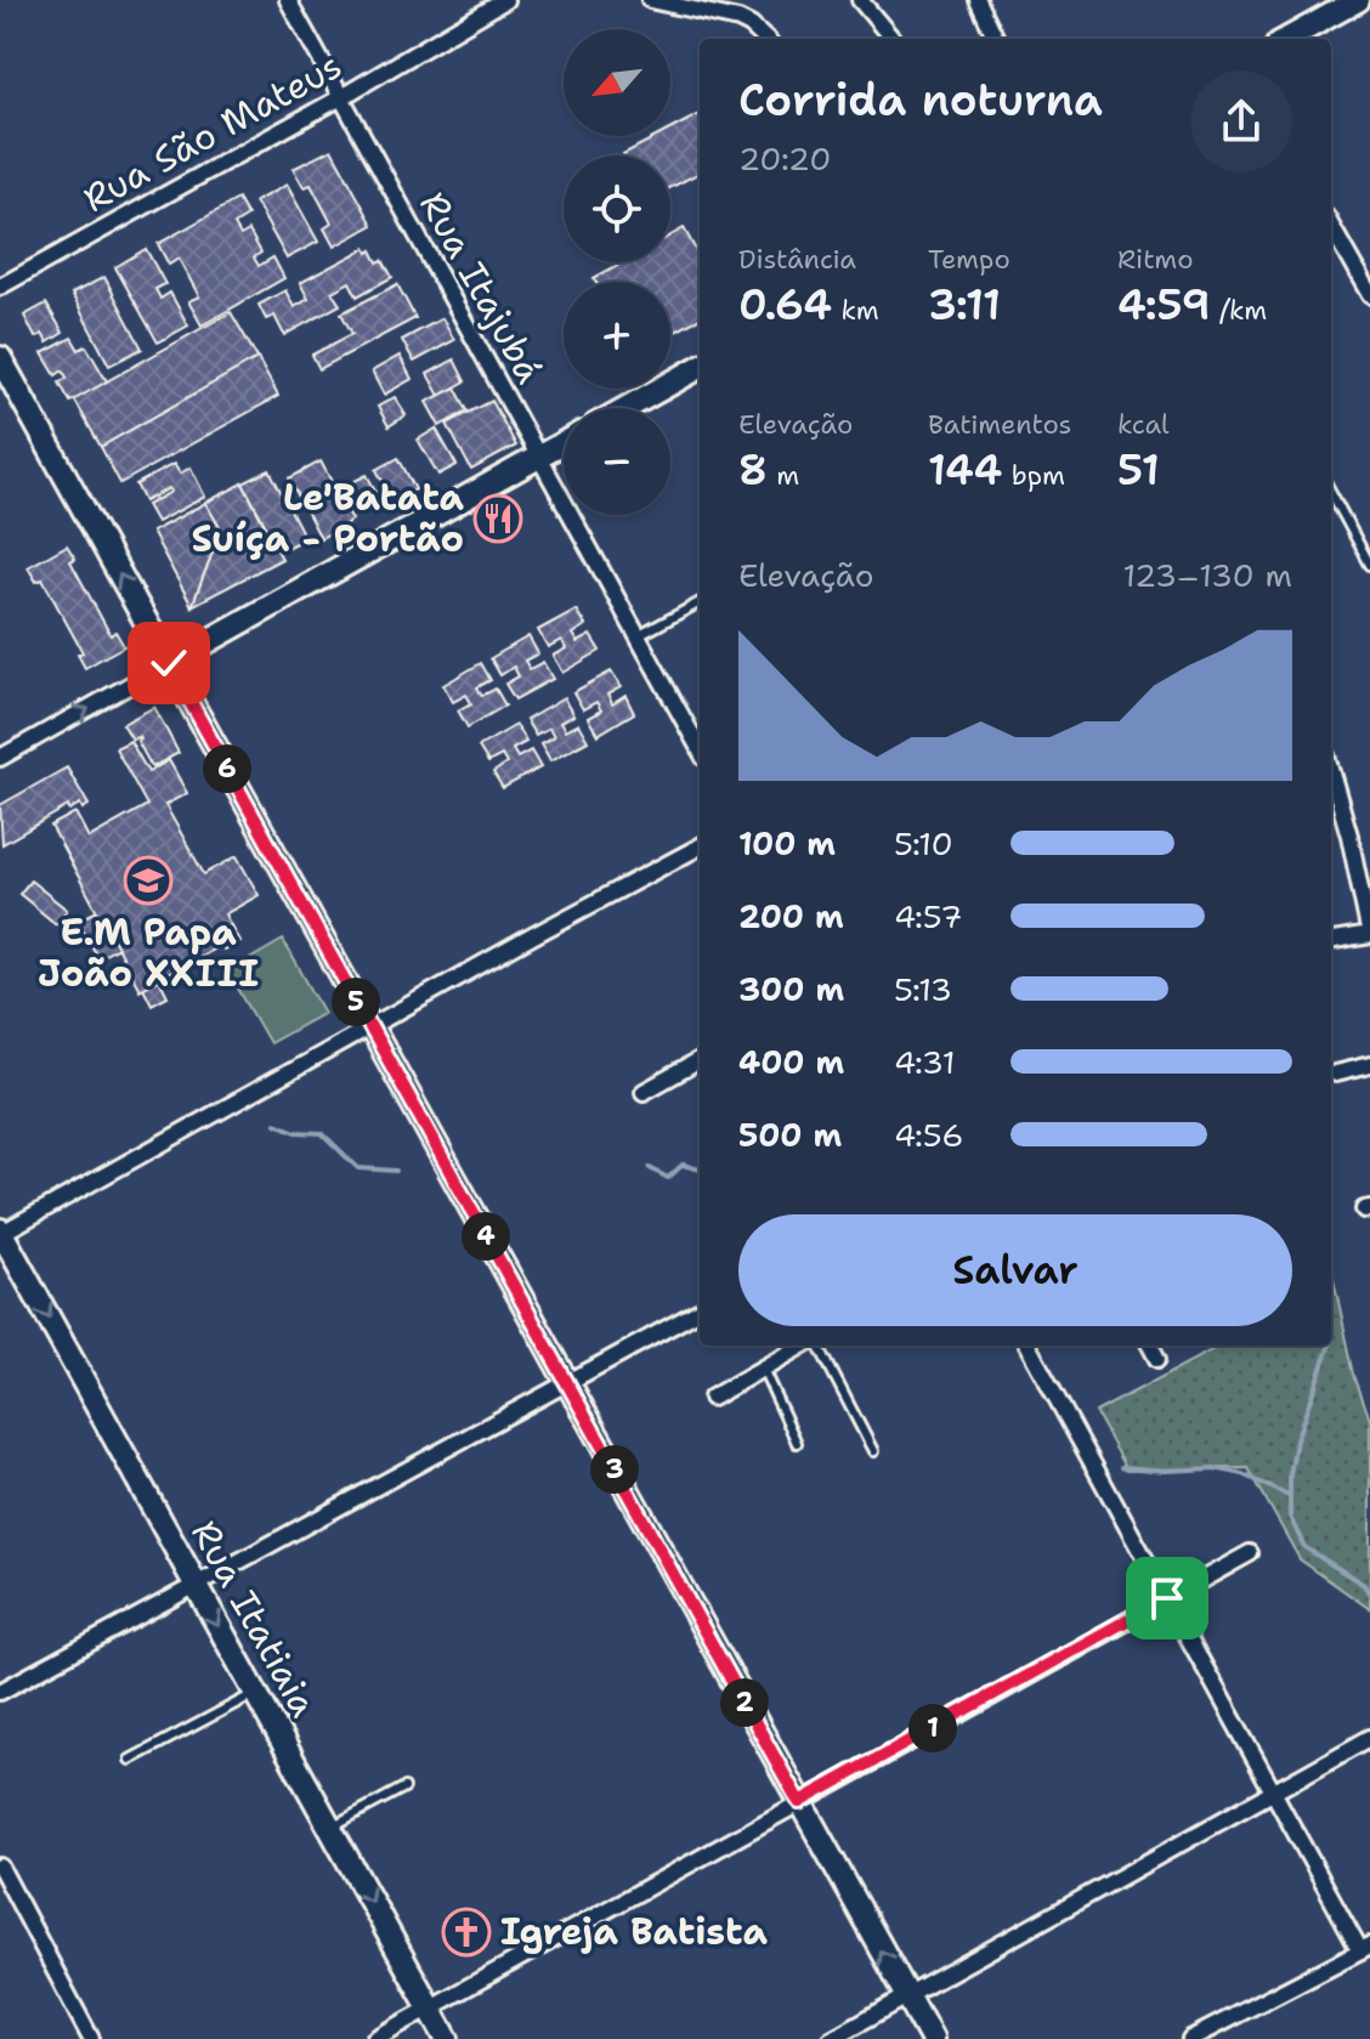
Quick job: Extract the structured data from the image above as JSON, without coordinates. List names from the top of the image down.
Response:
{
  "streets": {
    "main road": ["Rua Itatiaia"],
    "street": ["Rua São Mateus", "Rua Itajubá"]
  },
  "crossings": [
    ["Rua São Mateus", "Rua Itajubá"]
  ],
  "one_way": ["Rua Itatiaia"],
  "places": {
    "restaurant": ["Le'Batata Suíça - Portão"],
    "school or university": ["E.M Papa João XXIII"],
    "church": ["Igreja Batista"]
  },
  "north": "bottom left",
  "page": {
    "map_buttons": ["+", "−"],
    "heading": ["Corrida noturna", "20:20"],
    "stats": [
      ["Distância", "0.64 km"],
      ["Tempo", "3:11"],
      ["Ritmo", "4:59 /km"],
      ["Elevação", "8 m"],
      ["Batimentos", "144 bpm"],
      ["kcal", "51"]
    ],
    "chart": ["Elevação", "123–130 m"],
    "pins": [
      "6",
      "5",
      "4",
      "3",
      "2",
      "1"
    ],
    "list": [
      {
        "name": "100 m",
        "note": "5:10"
      },
      {
        "name": "200 m",
        "note": "4:57"
      },
      {
        "name": "300 m",
        "note": "5:13"
      },
      {
        "name": "400 m",
        "note": "4:31"
      },
      {
        "name": "500 m",
        "note": "4:56"
      }
    ],
    "buttons": "Salvar"
  }
}
